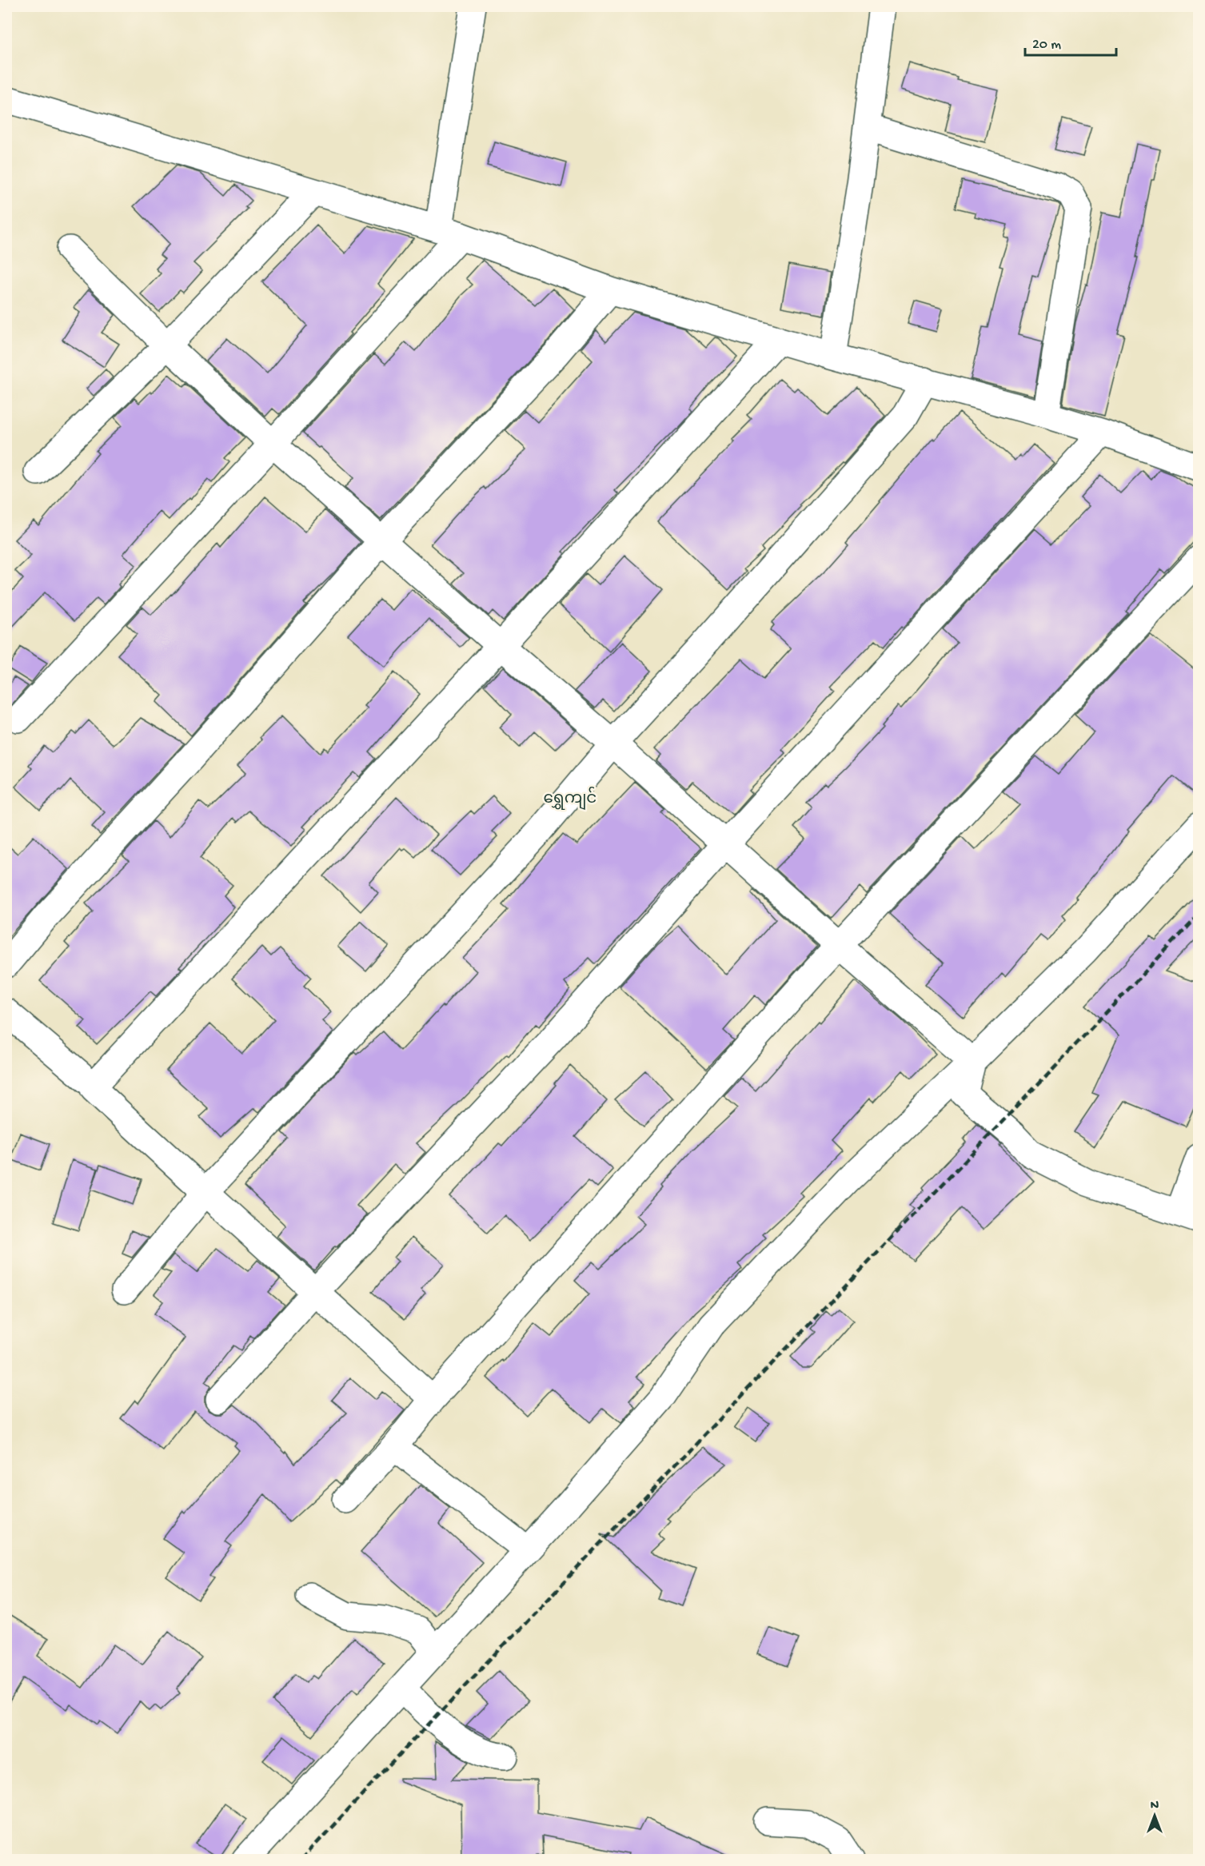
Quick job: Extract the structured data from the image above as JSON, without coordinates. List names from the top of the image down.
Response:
{
  "districts": ["ရွှေကျင်"],
  "scale_bar": "20 m",
  "north": "top"
}
